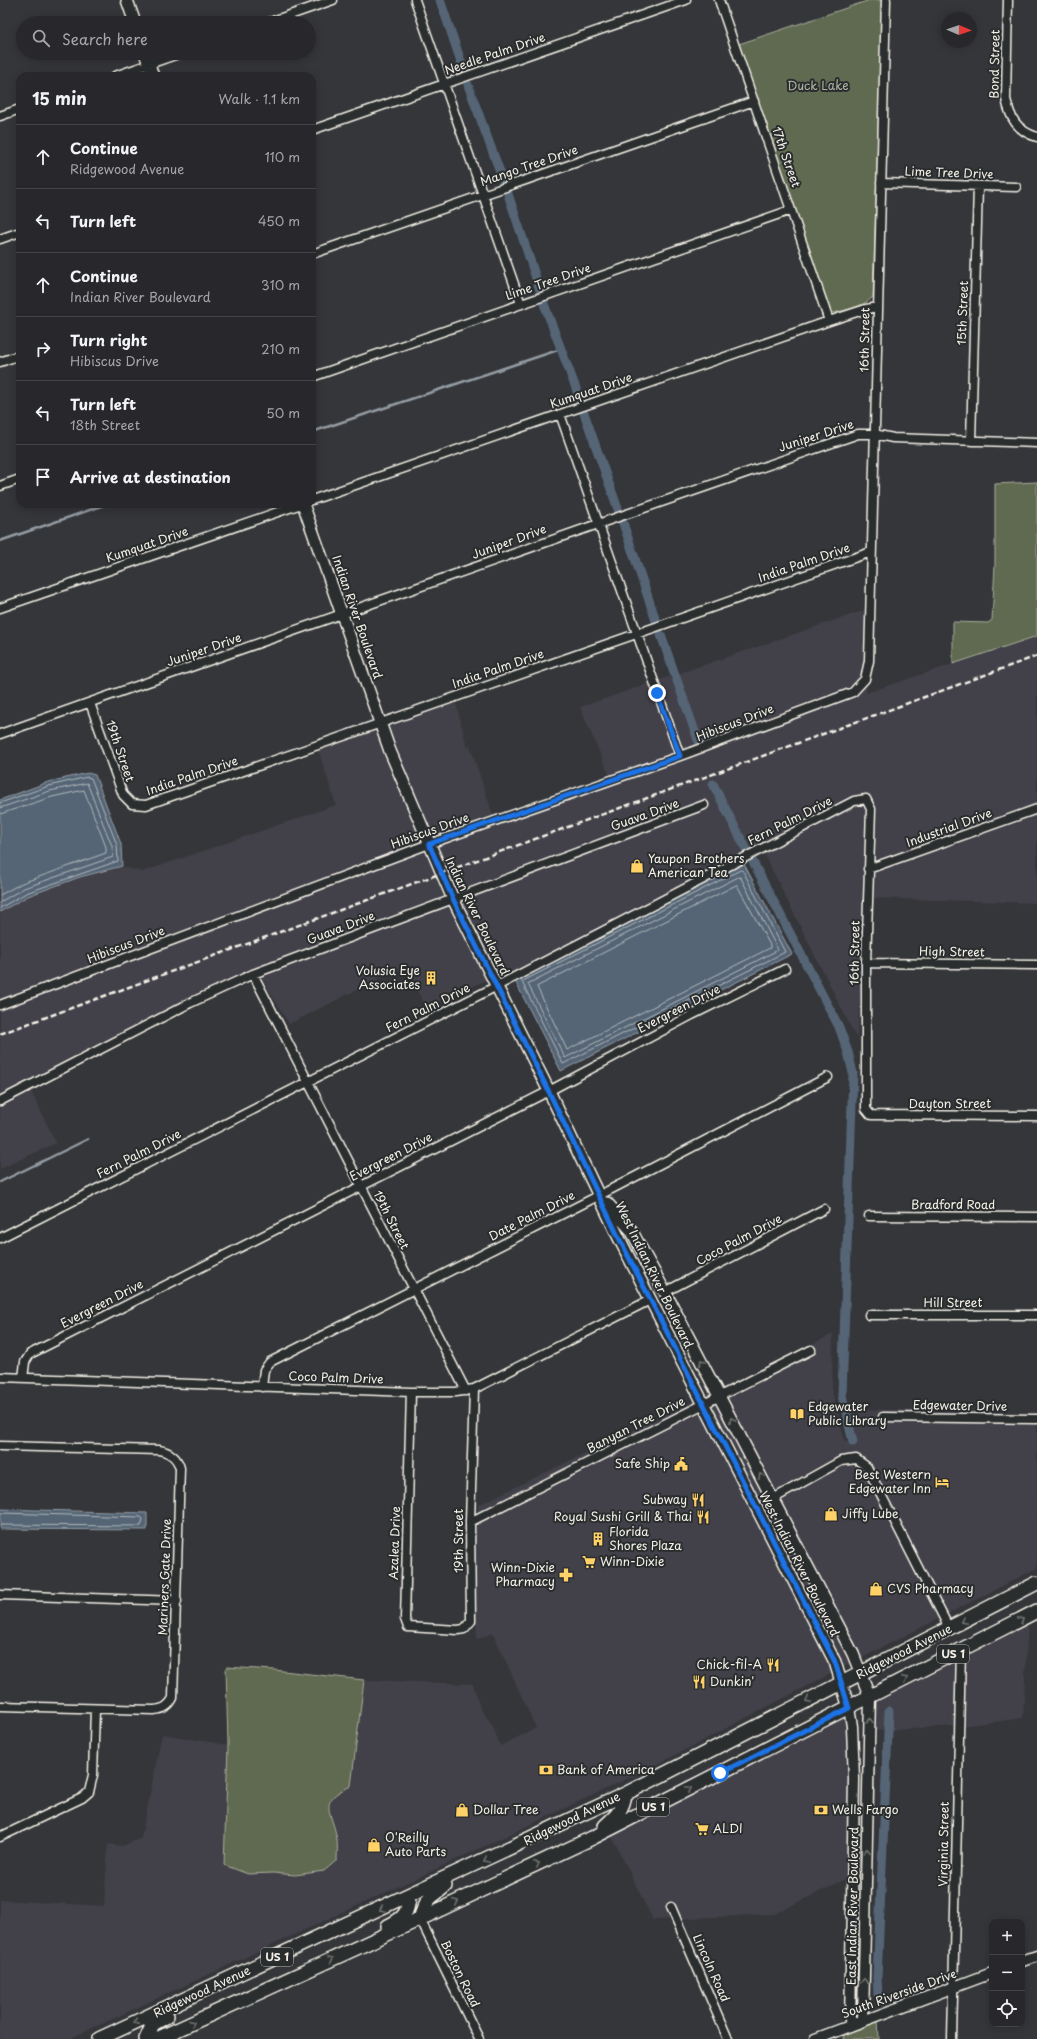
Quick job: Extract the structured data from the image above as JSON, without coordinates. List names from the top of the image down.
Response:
{
  "streets": {
    "main road": [
      "Indian River Boulevard",
      "West Indian River Boulevard",
      "Ridgewood Avenue",
      "US 1"
    ],
    "street": [
      "Needle Palm Drive",
      "Bond Street",
      "17th Street",
      "Mango Tree Drive",
      "Lime Tree Drive",
      "15th Street",
      "16th Street",
      "Kumquat Drive",
      "Juniper Drive",
      "India Palm Drive",
      "Hibiscus Drive",
      "19th Street",
      "Guava Drive",
      "Fern Palm Drive",
      "Industrial Drive",
      "High Street",
      "Evergreen Drive",
      "Dayton Street",
      "Bradford Road",
      "Date Palm Drive",
      "Coco Palm Drive",
      "Hill Street",
      "Edgewater Drive",
      "Banyan Tree Drive",
      "Azalea Drive",
      "Mariners Gate Drive",
      "Virginia Street",
      "East Indian River Boulevard",
      "Lincoln Road",
      "Boston Road",
      "South Riverside Drive"
    ]
  },
  "crossings": [
    ["17th Street", "Mango Tree Drive"],
    ["17th Street", "Lime Tree Drive"],
    ["17th Street", "Kumquat Drive"],
    ["Lime Tree Drive", "15th Street"],
    ["Lime Tree Drive", "16th Street"],
    ["15th Street", "Juniper Drive"],
    ["16th Street", "Kumquat Drive"],
    ["16th Street", "Juniper Drive"],
    ["16th Street", "India Palm Drive"],
    ["16th Street", "Hibiscus Drive"],
    ["16th Street", "Fern Palm Drive"],
    ["16th Street", "Industrial Drive"],
    ["16th Street", "High Street"],
    ["16th Street", "Dayton Street"],
    ["Juniper Drive", "Indian River Boulevard"],
    ["Juniper Drive", "19th Street"],
    ["India Palm Drive", "Indian River Boulevard"],
    ["India Palm Drive", "19th Street"],
    ["Indian River Boulevard", "Hibiscus Drive"],
    ["Indian River Boulevard", "Guava Drive"],
    ["Indian River Boulevard", "Fern Palm Drive"],
    ["Indian River Boulevard", "Evergreen Drive"],
    ["Indian River Boulevard", "Date Palm Drive"],
    ["Indian River Boulevard", "West Indian River Boulevard"],
    ["19th Street", "Guava Drive"],
    ["19th Street", "Fern Palm Drive"],
    ["19th Street", "Evergreen Drive"],
    ["19th Street", "Date Palm Drive"],
    ["19th Street", "Coco Palm Drive"],
    ["19th Street", "Banyan Tree Drive"],
    ["19th Street", "Azalea Drive"],
    ["Evergreen Drive", "Coco Palm Drive"],
    ["Date Palm Drive", "Coco Palm Drive"],
    ["Date Palm Drive", "West Indian River Boulevard"],
    ["Coco Palm Drive", "West Indian River Boulevard"],
    ["Coco Palm Drive", "Azalea Drive"],
    ["West Indian River Boulevard", "Banyan Tree Drive"],
    ["West Indian River Boulevard", "Ridgewood Avenue"],
    ["West Indian River Boulevard", "East Indian River Boulevard"],
    ["Ridgewood Avenue", "Virginia Street"],
    ["Ridgewood Avenue", "East Indian River Boulevard"],
    ["Ridgewood Avenue", "Boston Road"],
    ["Virginia Street", "South Riverside Drive"],
    ["East Indian River Boulevard", "South Riverside Drive"]
  ],
  "parks": ["Duck Lake"],
  "places": {
    "shop": [
      "Yaupon Brothers American Tea",
      "Jiffy Lube",
      "CVS Pharmacy",
      "Dollar Tree",
      "O'Reilly Auto Parts"
    ],
    "building": ["Volusia Eye Associates", "Florida Shores Plaza"],
    "library": ["Edgewater Public Library"],
    "public building": ["Safe Ship"],
    "hotel": ["Best Western Edgewater Inn"],
    "restaurant": [
      "Subway",
      "Royal Sushi Grill & Thai",
      "Chick-fil-A",
      "Dunkin'"
    ],
    "supermarket": ["Winn-Dixie", "ALDI"],
    "pharmacy": ["Winn-Dixie Pharmacy"],
    "bank": ["Bank of America", "Wells Fargo"]
  },
  "north": "right",
  "page": {
    "search": "Search here",
    "heading": ["15 min", "Walk · 1.1 km"],
    "list": [
      ["Continue", "Ridgewood Avenue", "110 m"],
      ["Turn left", "450 m"],
      ["Continue", "Indian River Boulevard", "310 m"],
      ["Turn right", "Hibiscus Drive", "210 m"],
      ["Turn left", "18th Street", "50 m"],
      "Arrive at destination"
    ],
    "map_buttons": ["+", "−"]
  }
}
